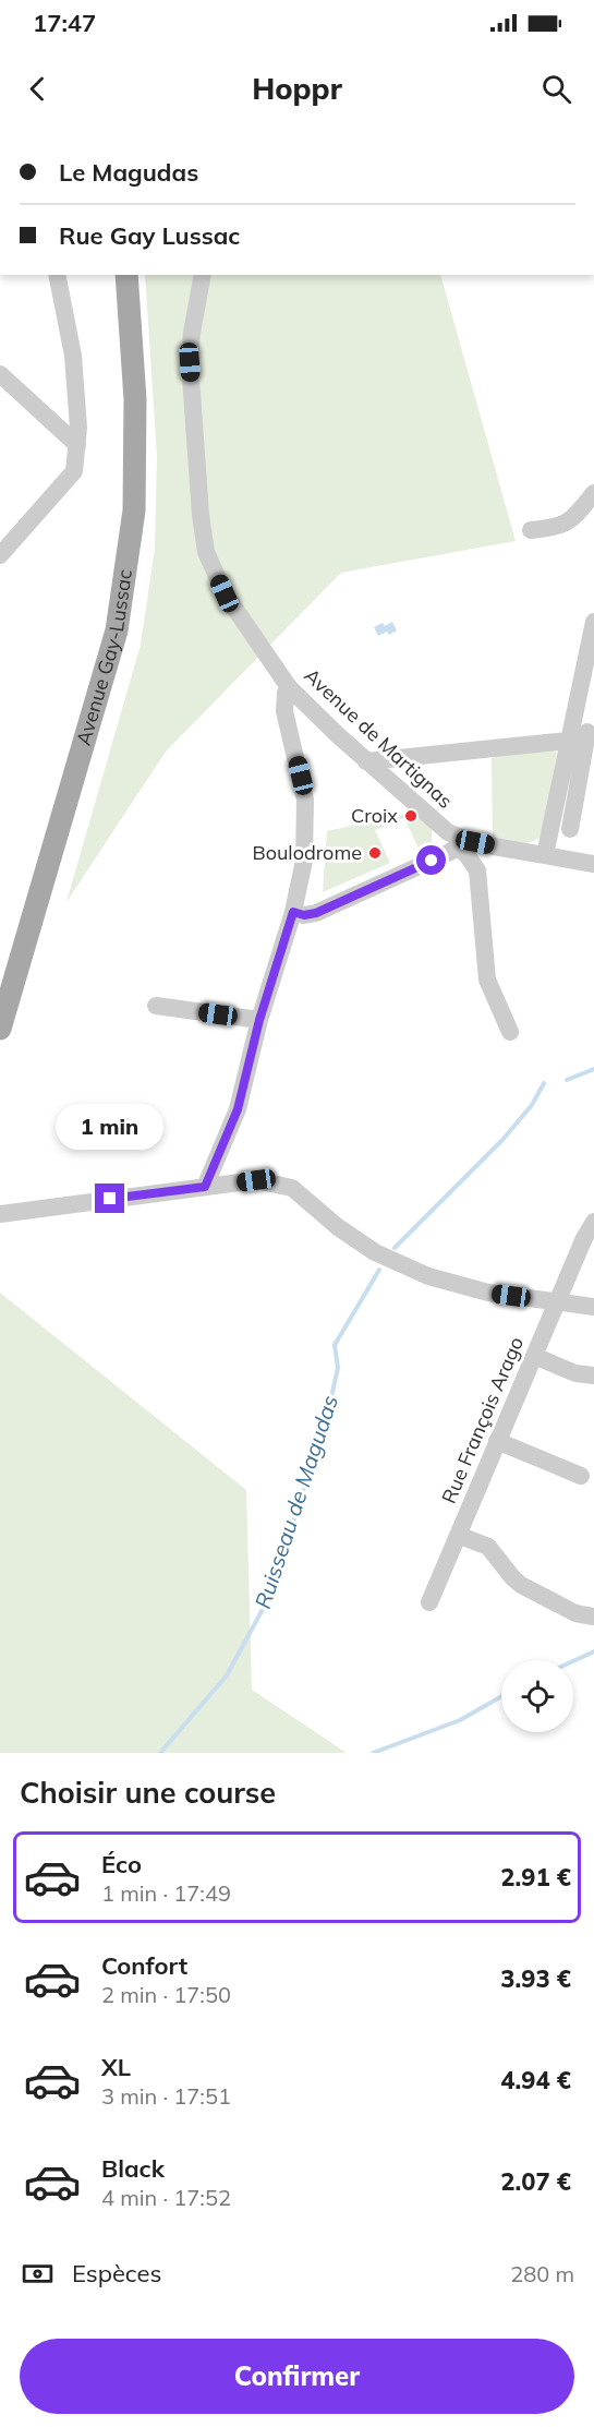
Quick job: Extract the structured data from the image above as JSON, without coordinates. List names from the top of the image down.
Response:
{
  "streets": {
    "main road": ["Avenue Gay-Lussac"],
    "street": ["Avenue de Martignas", "Rue François Arago"]
  },
  "water": ["Ruisseau de Magudas"],
  "places": ["Croix", "Boulodrome"],
  "page": {
    "status": "17:47",
    "header": "Hoppr",
    "banner": ["Le Magudas", "Rue Gay Lussac"],
    "bubble": "1 min",
    "heading": "Choisir une course",
    "list": [
      {
        "name": "Éco",
        "note": "1 min · 17:49",
        "value": "2.91 €"
      },
      {
        "name": "Confort",
        "note": "2 min · 17:50",
        "value": "3.93 €"
      },
      {
        "name": "XL",
        "note": "3 min · 17:51",
        "value": "4.94 €"
      },
      {
        "name": "Black",
        "note": "4 min · 17:52",
        "value": "2.07 €"
      }
    ],
    "pay": ["Espèces", "280 m"],
    "buttons": "Confirmer"
  }
}
